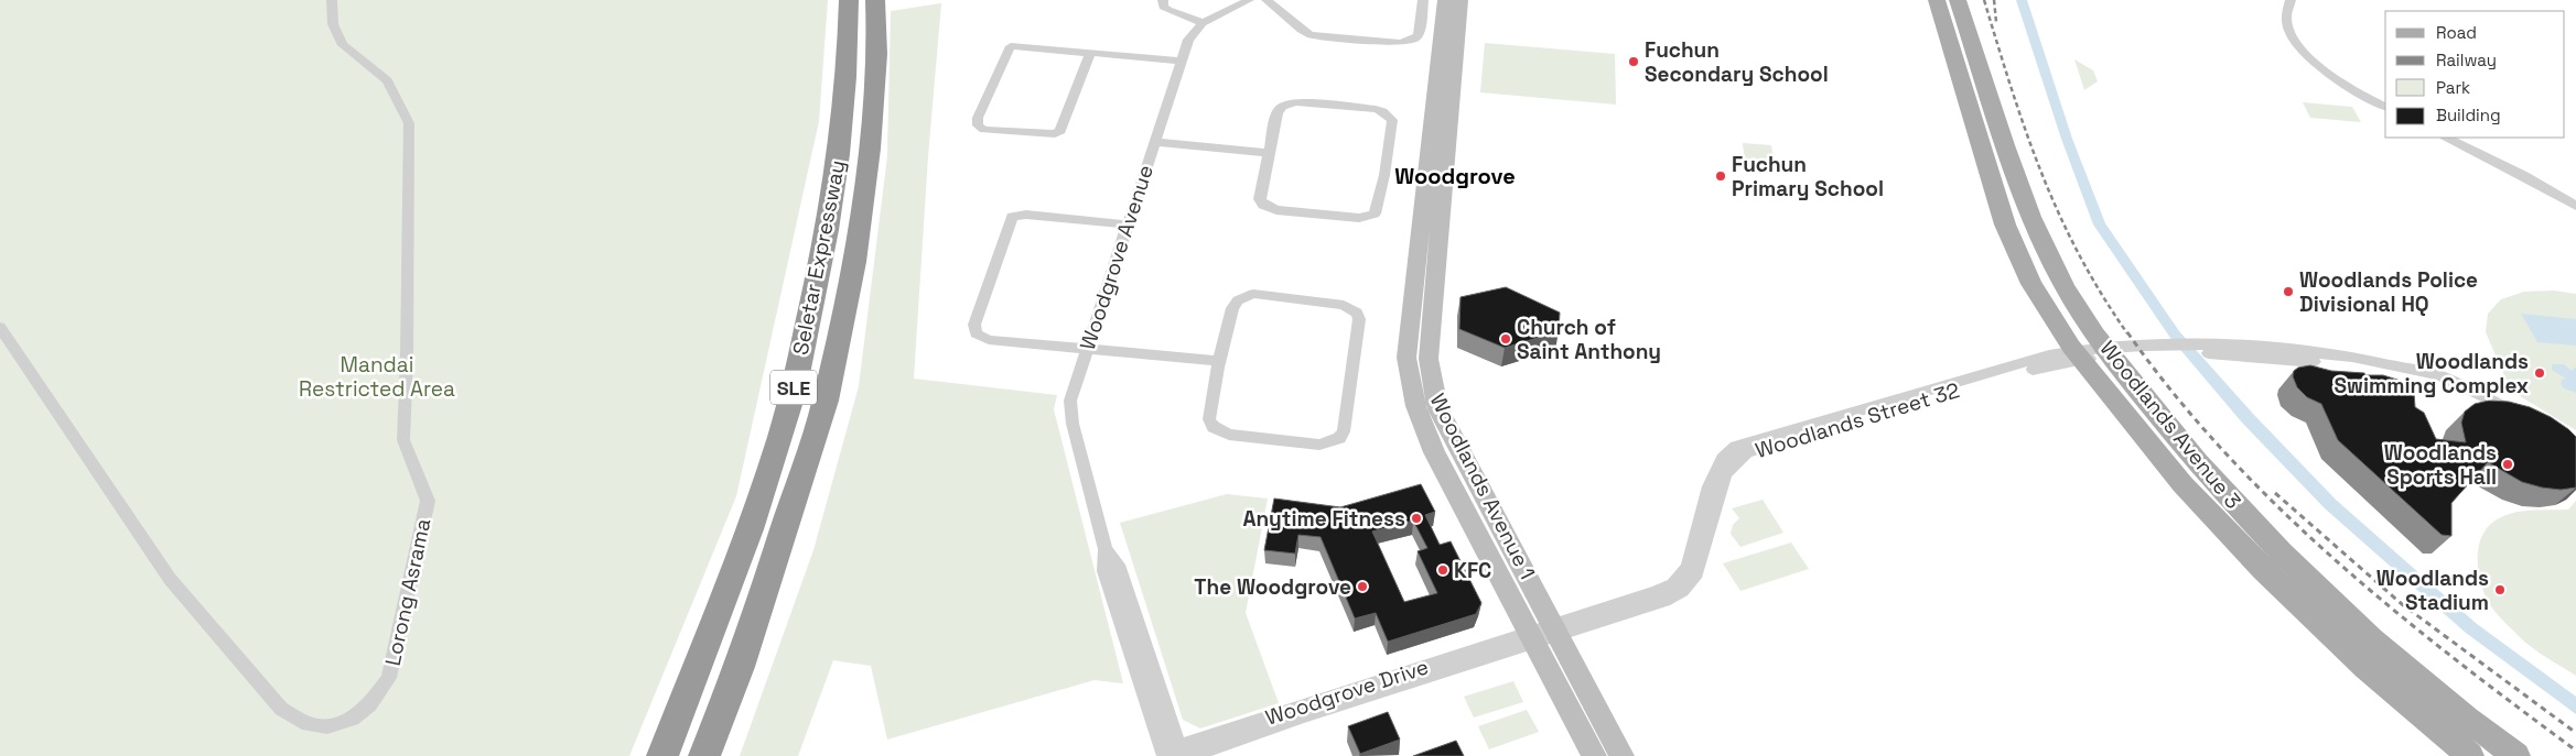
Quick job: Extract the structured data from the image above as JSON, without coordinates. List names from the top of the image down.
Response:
{
  "streets": {
    "highway": ["Seletar Expressway", "SLE"],
    "main road": ["Woodlands Avenue 3", "Woodlands Avenue 1"],
    "street": [
      "Woodgrove Avenue",
      "Woodlands Street 32",
      "Lorong Asrama",
      "Woodgrove Drive"
    ]
  },
  "crossings": [
    ["Woodgrove Avenue", "Woodgrove Drive"],
    ["Woodlands Street 32", "Woodlands Avenue 3"],
    ["Woodlands Street 32", "Woodlands Avenue 1"],
    ["Woodlands Street 32", "Woodgrove Drive"],
    ["Woodlands Avenue 1", "Woodgrove Drive"]
  ],
  "districts": ["Woodgrove"],
  "parks": ["Mandai Restricted Area"],
  "places": [
    "Fuchun Secondary School",
    "Fuchun Primary School",
    "Woodlands Police Divisional HQ",
    "Church of Saint Anthony",
    "Woodlands Swimming Complex",
    "Woodlands Sports Hall",
    "Anytime Fitness",
    "KFC",
    "The Woodgrove",
    "Woodlands Stadium"
  ],
  "legend": [
    "Road",
    "Railway",
    "Park",
    "Building"
  ]
}
